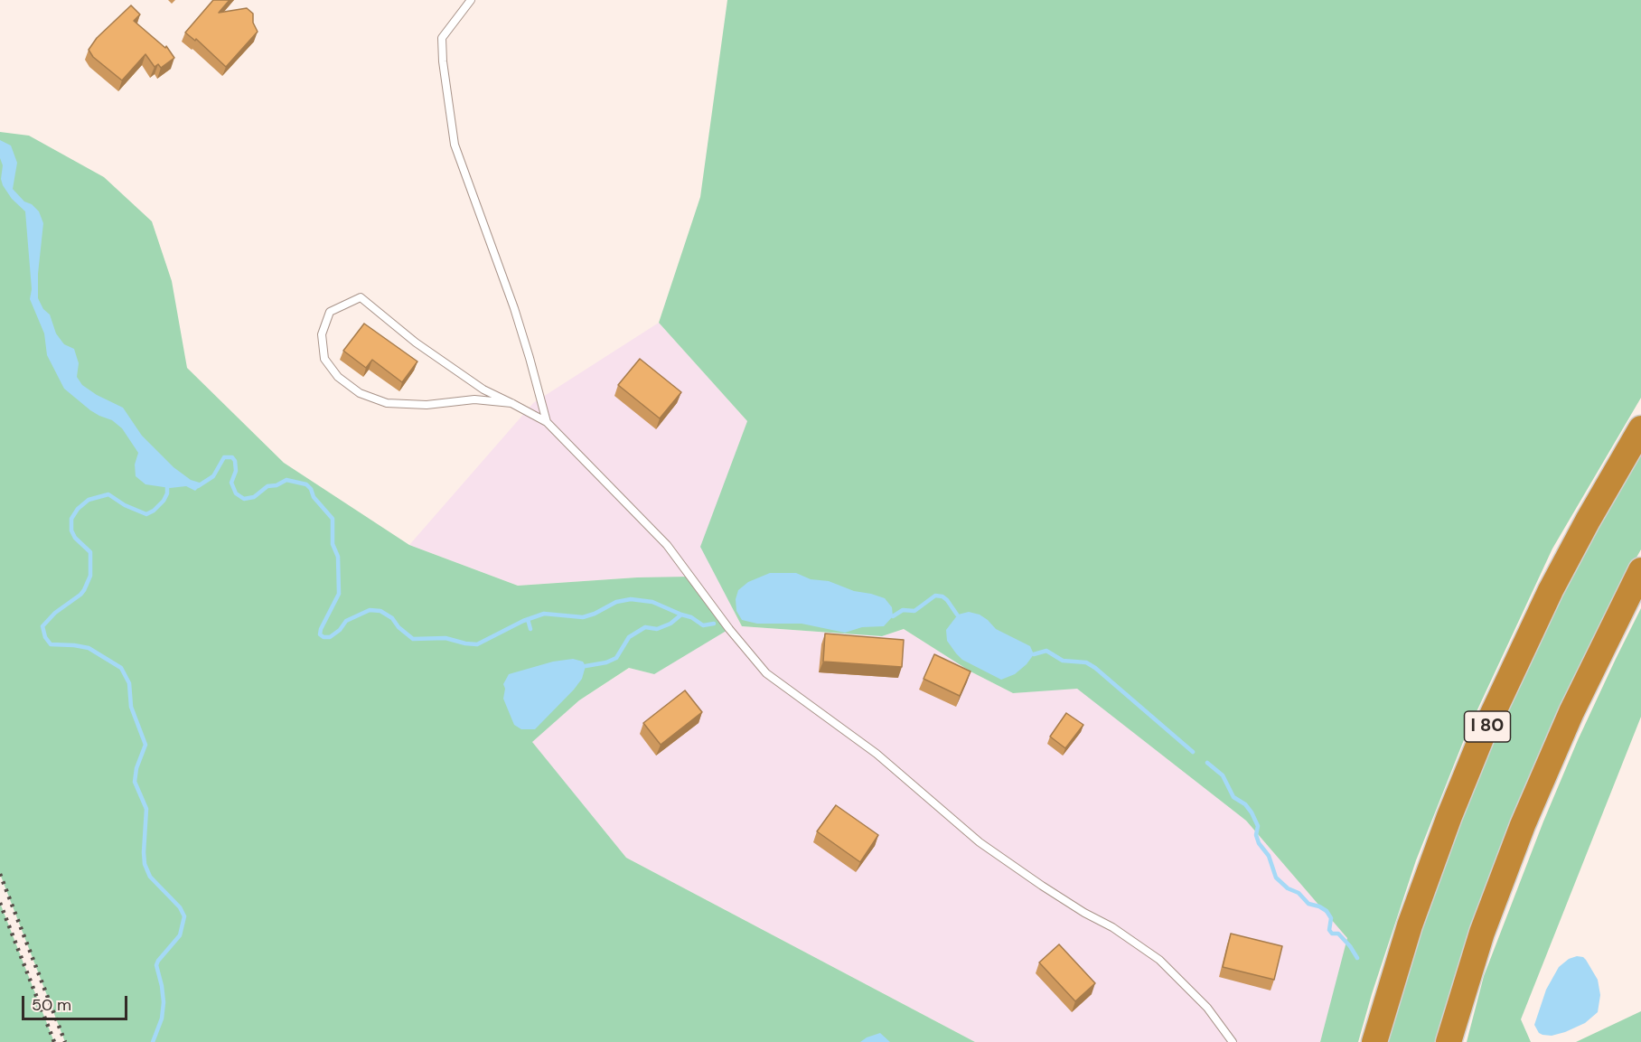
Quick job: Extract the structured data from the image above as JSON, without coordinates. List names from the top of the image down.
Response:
{
  "streets": {
    "highway": ["I 80"]
  },
  "scale_bar": "50 m"
}
